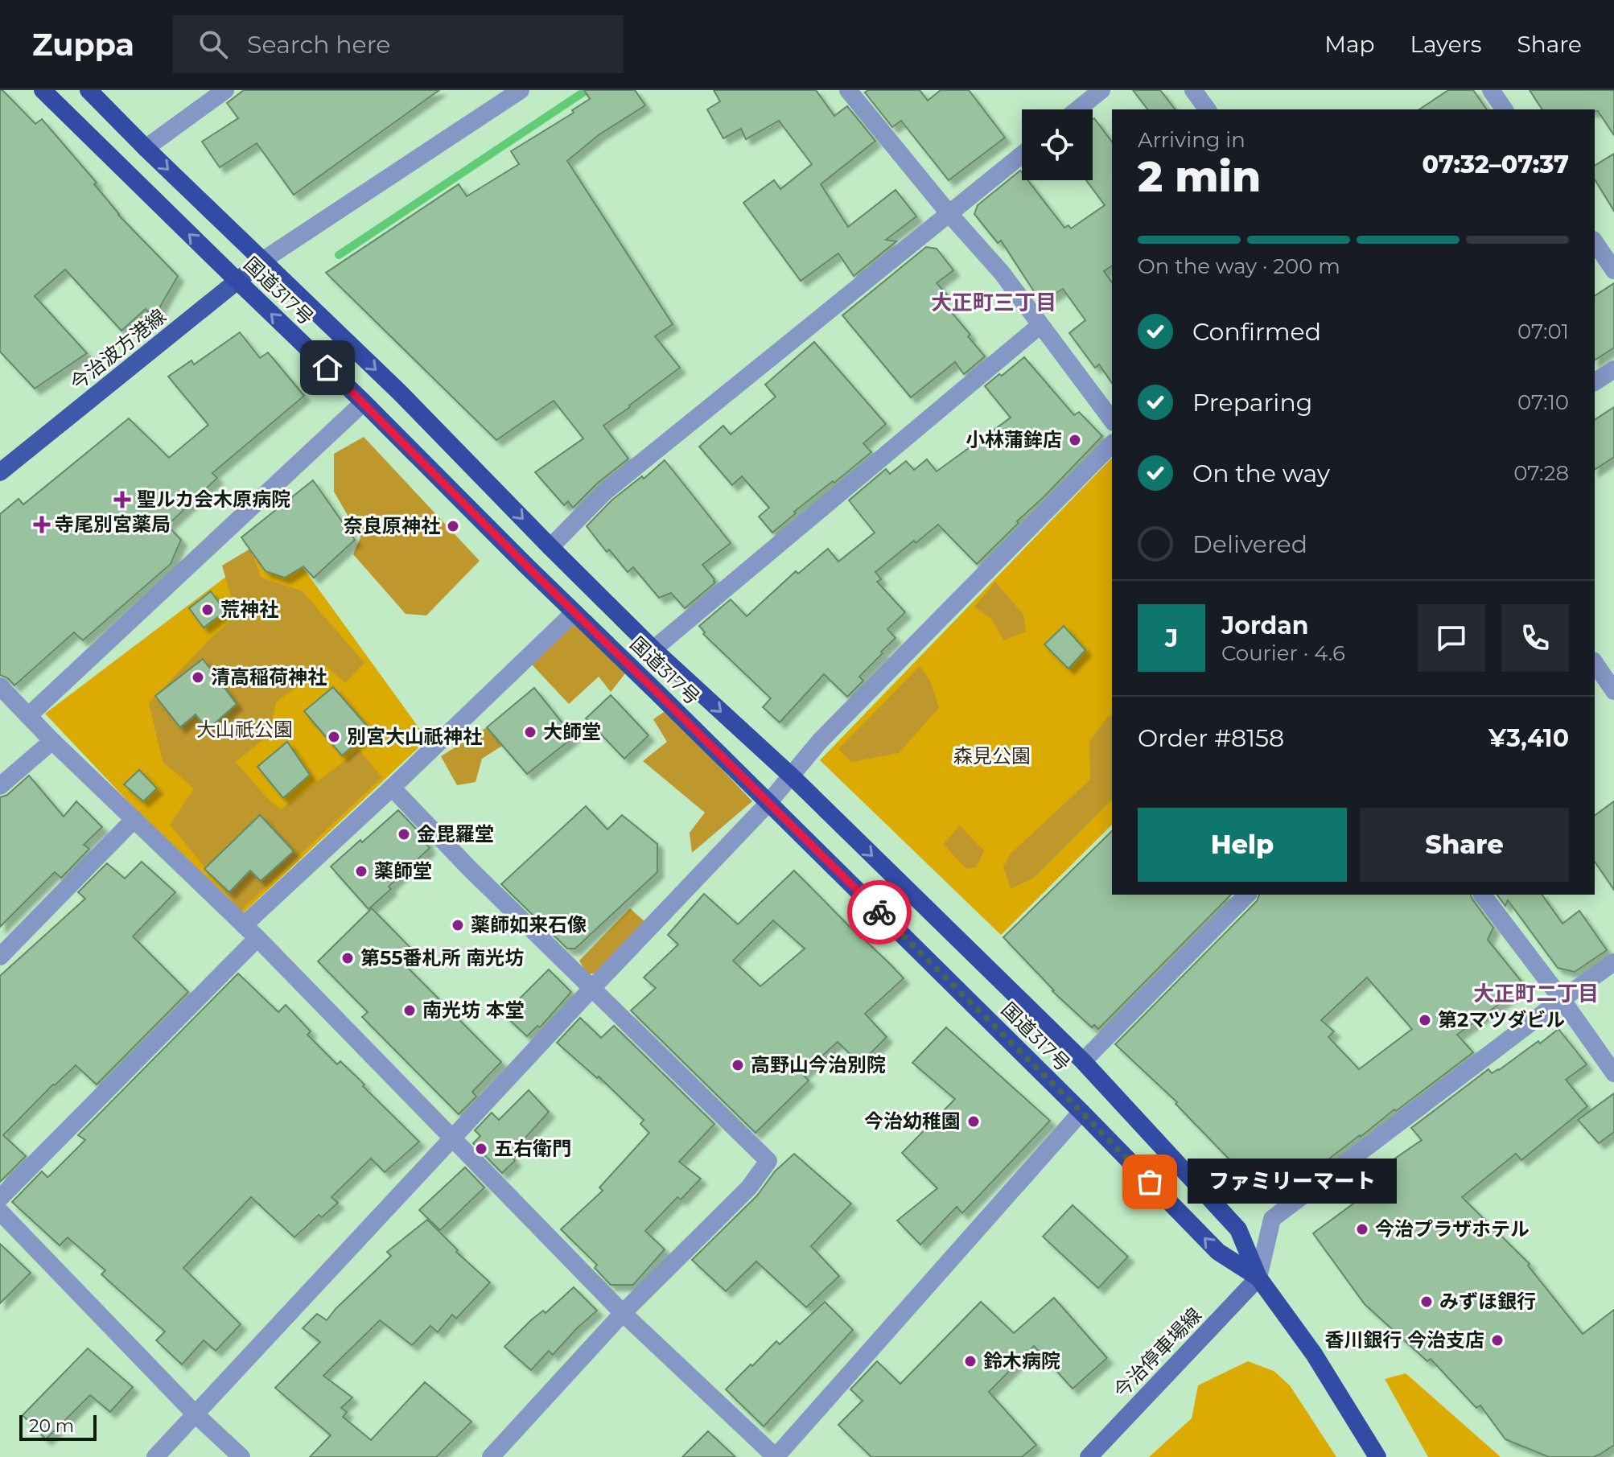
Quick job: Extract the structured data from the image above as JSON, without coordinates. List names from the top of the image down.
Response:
{
  "streets": {
    "highway": ["国道317号"],
    "main road": ["今治波方港線", "今治停車場線"]
  },
  "crossings": [
    ["国道317号", "今治波方港線"],
    ["国道317号", "今治停車場線"]
  ],
  "districts": ["大正町三丁目", "大正町二丁目"],
  "parks": ["大山祇公園", "森見公園"],
  "places": {
    "other": [
      "小林蒲鉾店",
      "奈良原神社",
      "荒神社",
      "清高稲荷神社",
      "大師堂",
      "別宮大山祇神社",
      "金毘羅堂",
      "薬師堂",
      "薬師如来石像",
      "第55番札所 南光坊",
      "南光坊 本堂",
      "第2マツダビル",
      "高野山今治別院",
      "今治幼稚園",
      "五右衛門",
      "ファミリーマート",
      "今治プラザホテル",
      "みずほ銀行",
      "香川銀行 今治支店",
      "鈴木病院"
    ],
    "health": ["聖ルカ会木原病院", "寺尾別宮薬局"]
  },
  "scale_bar": "20 m",
  "page": {
    "header": "Zuppa",
    "search": "Search here",
    "nav": ["Map", "Layers", "Share"],
    "heading": ["2 min", "Arriving in", "07:32–07:37"],
    "panel": [
      "Jordan",
      "Courier · 4.6",
      "Order #8158",
      "¥3,410"
    ],
    "bar": "On the way · 200 m",
    "list": [
      ["Confirmed", "07:01"],
      ["Preparing", "07:10"],
      ["On the way", "07:28"],
      "Delivered"
    ],
    "round": "J",
    "buttons": ["Help", "Share"],
    "bubble": "ファミリーマート",
    "scale": "20 m"
  }
}
